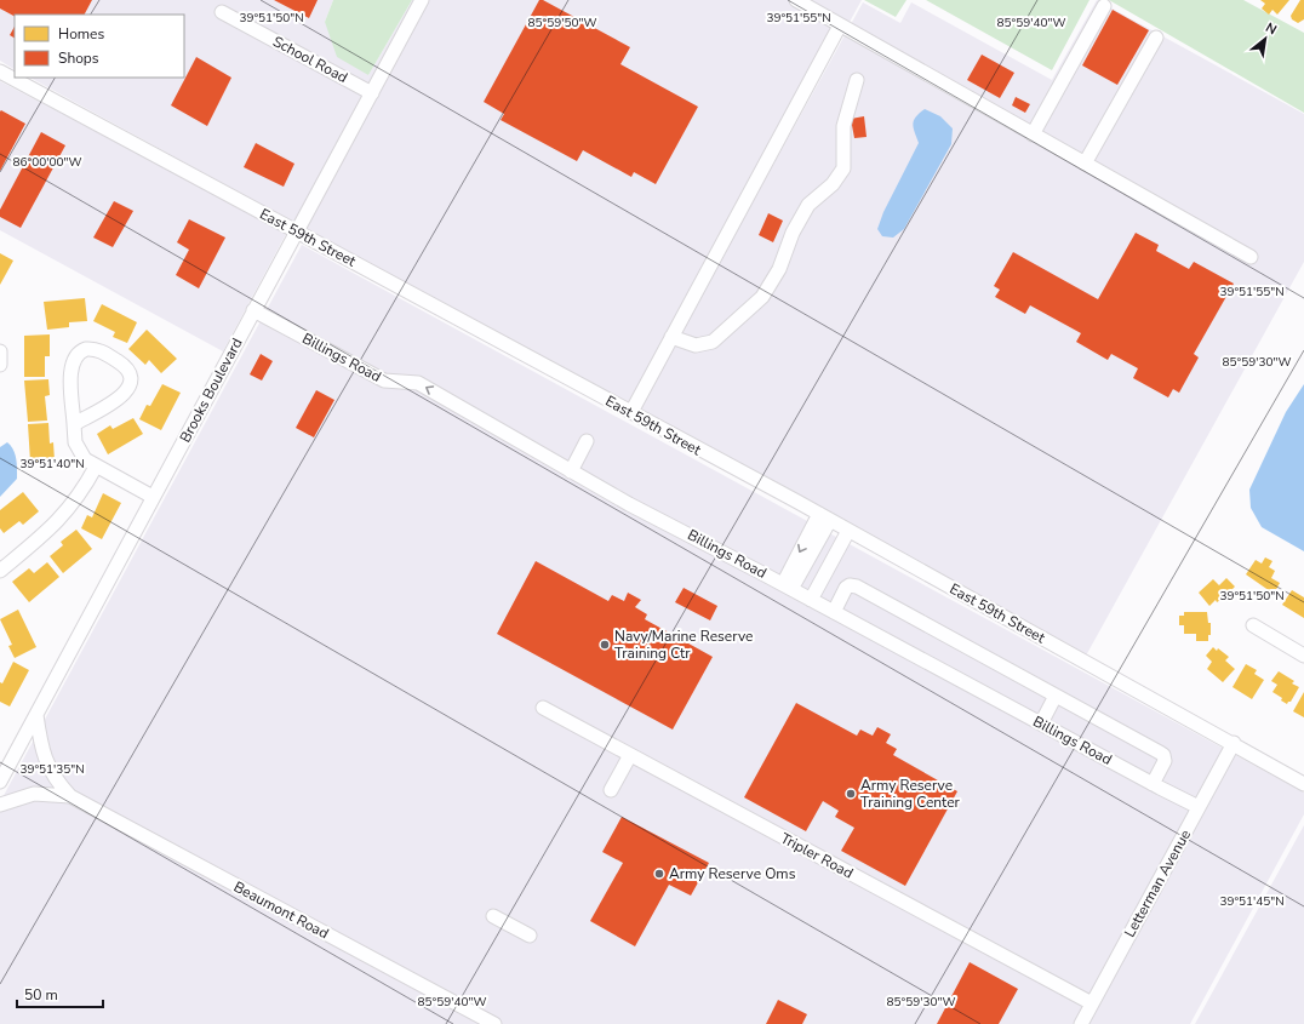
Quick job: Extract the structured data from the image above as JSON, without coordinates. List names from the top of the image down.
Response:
{
  "streets": {
    "street": [
      "School Road",
      "East 59th Street",
      "Billings Road",
      "Brooks Boulevard",
      "Tripler Road",
      "Letterman Avenue",
      "Beaumont Road"
    ]
  },
  "crossings": [
    ["School Road", "Brooks Boulevard"],
    ["East 59th Street", "Brooks Boulevard"],
    ["East 59th Street", "Letterman Avenue"],
    ["Billings Road", "Brooks Boulevard"],
    ["Billings Road", "Letterman Avenue"],
    ["Brooks Boulevard", "Beaumont Road"],
    ["Tripler Road", "Letterman Avenue"]
  ],
  "places": ["Navy/Marine Reserve Training Ctr", "Army Reserve Training Center", "Army Reserve Oms"],
  "legend": ["Homes", "Shops"],
  "scale_bar": "50 m",
  "north": "top right",
  "coordinates": [
    "39°51'50\"N",
    "39°51'55\"N",
    "85°59'50\"W",
    "85°59'40\"W",
    "86°00'00\"W",
    "85°59'30\"W",
    "39°51'40\"N",
    "39°51'35\"N",
    "39°51'45\"N"
  ]
}
